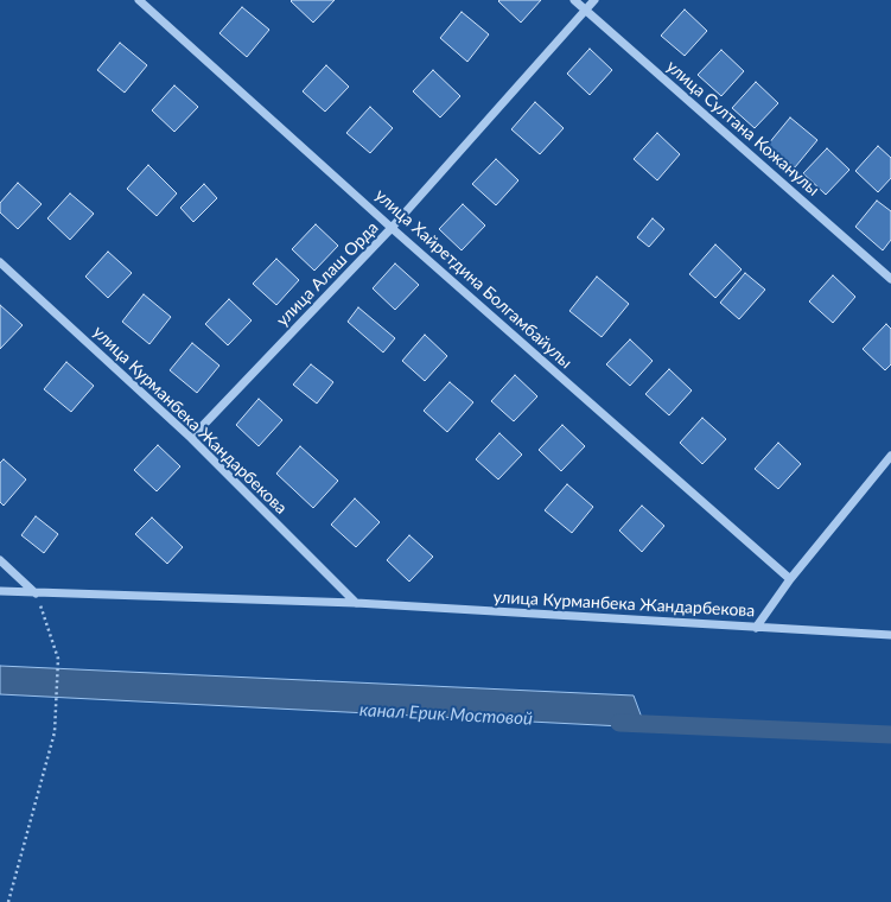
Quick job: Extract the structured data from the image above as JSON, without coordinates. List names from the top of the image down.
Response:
{
  "streets": {
    "street": [
      "улица Султана Кожанулы",
      "улица Алаш Орда",
      "улица Хайретдина Болгамбайулы",
      "улица Курманбека Жандарбекова"
    ]
  },
  "crossings": [
    ["улица Султана Кожанулы", "улица Алаш Орда"],
    ["улица Алаш Орда", "улица Хайретдина Болгамбайулы"],
    ["улица Алаш Орда", "улица Курманбека Жандарбекова"]
  ],
  "water": ["канал Ерик Мостовой"]
}
